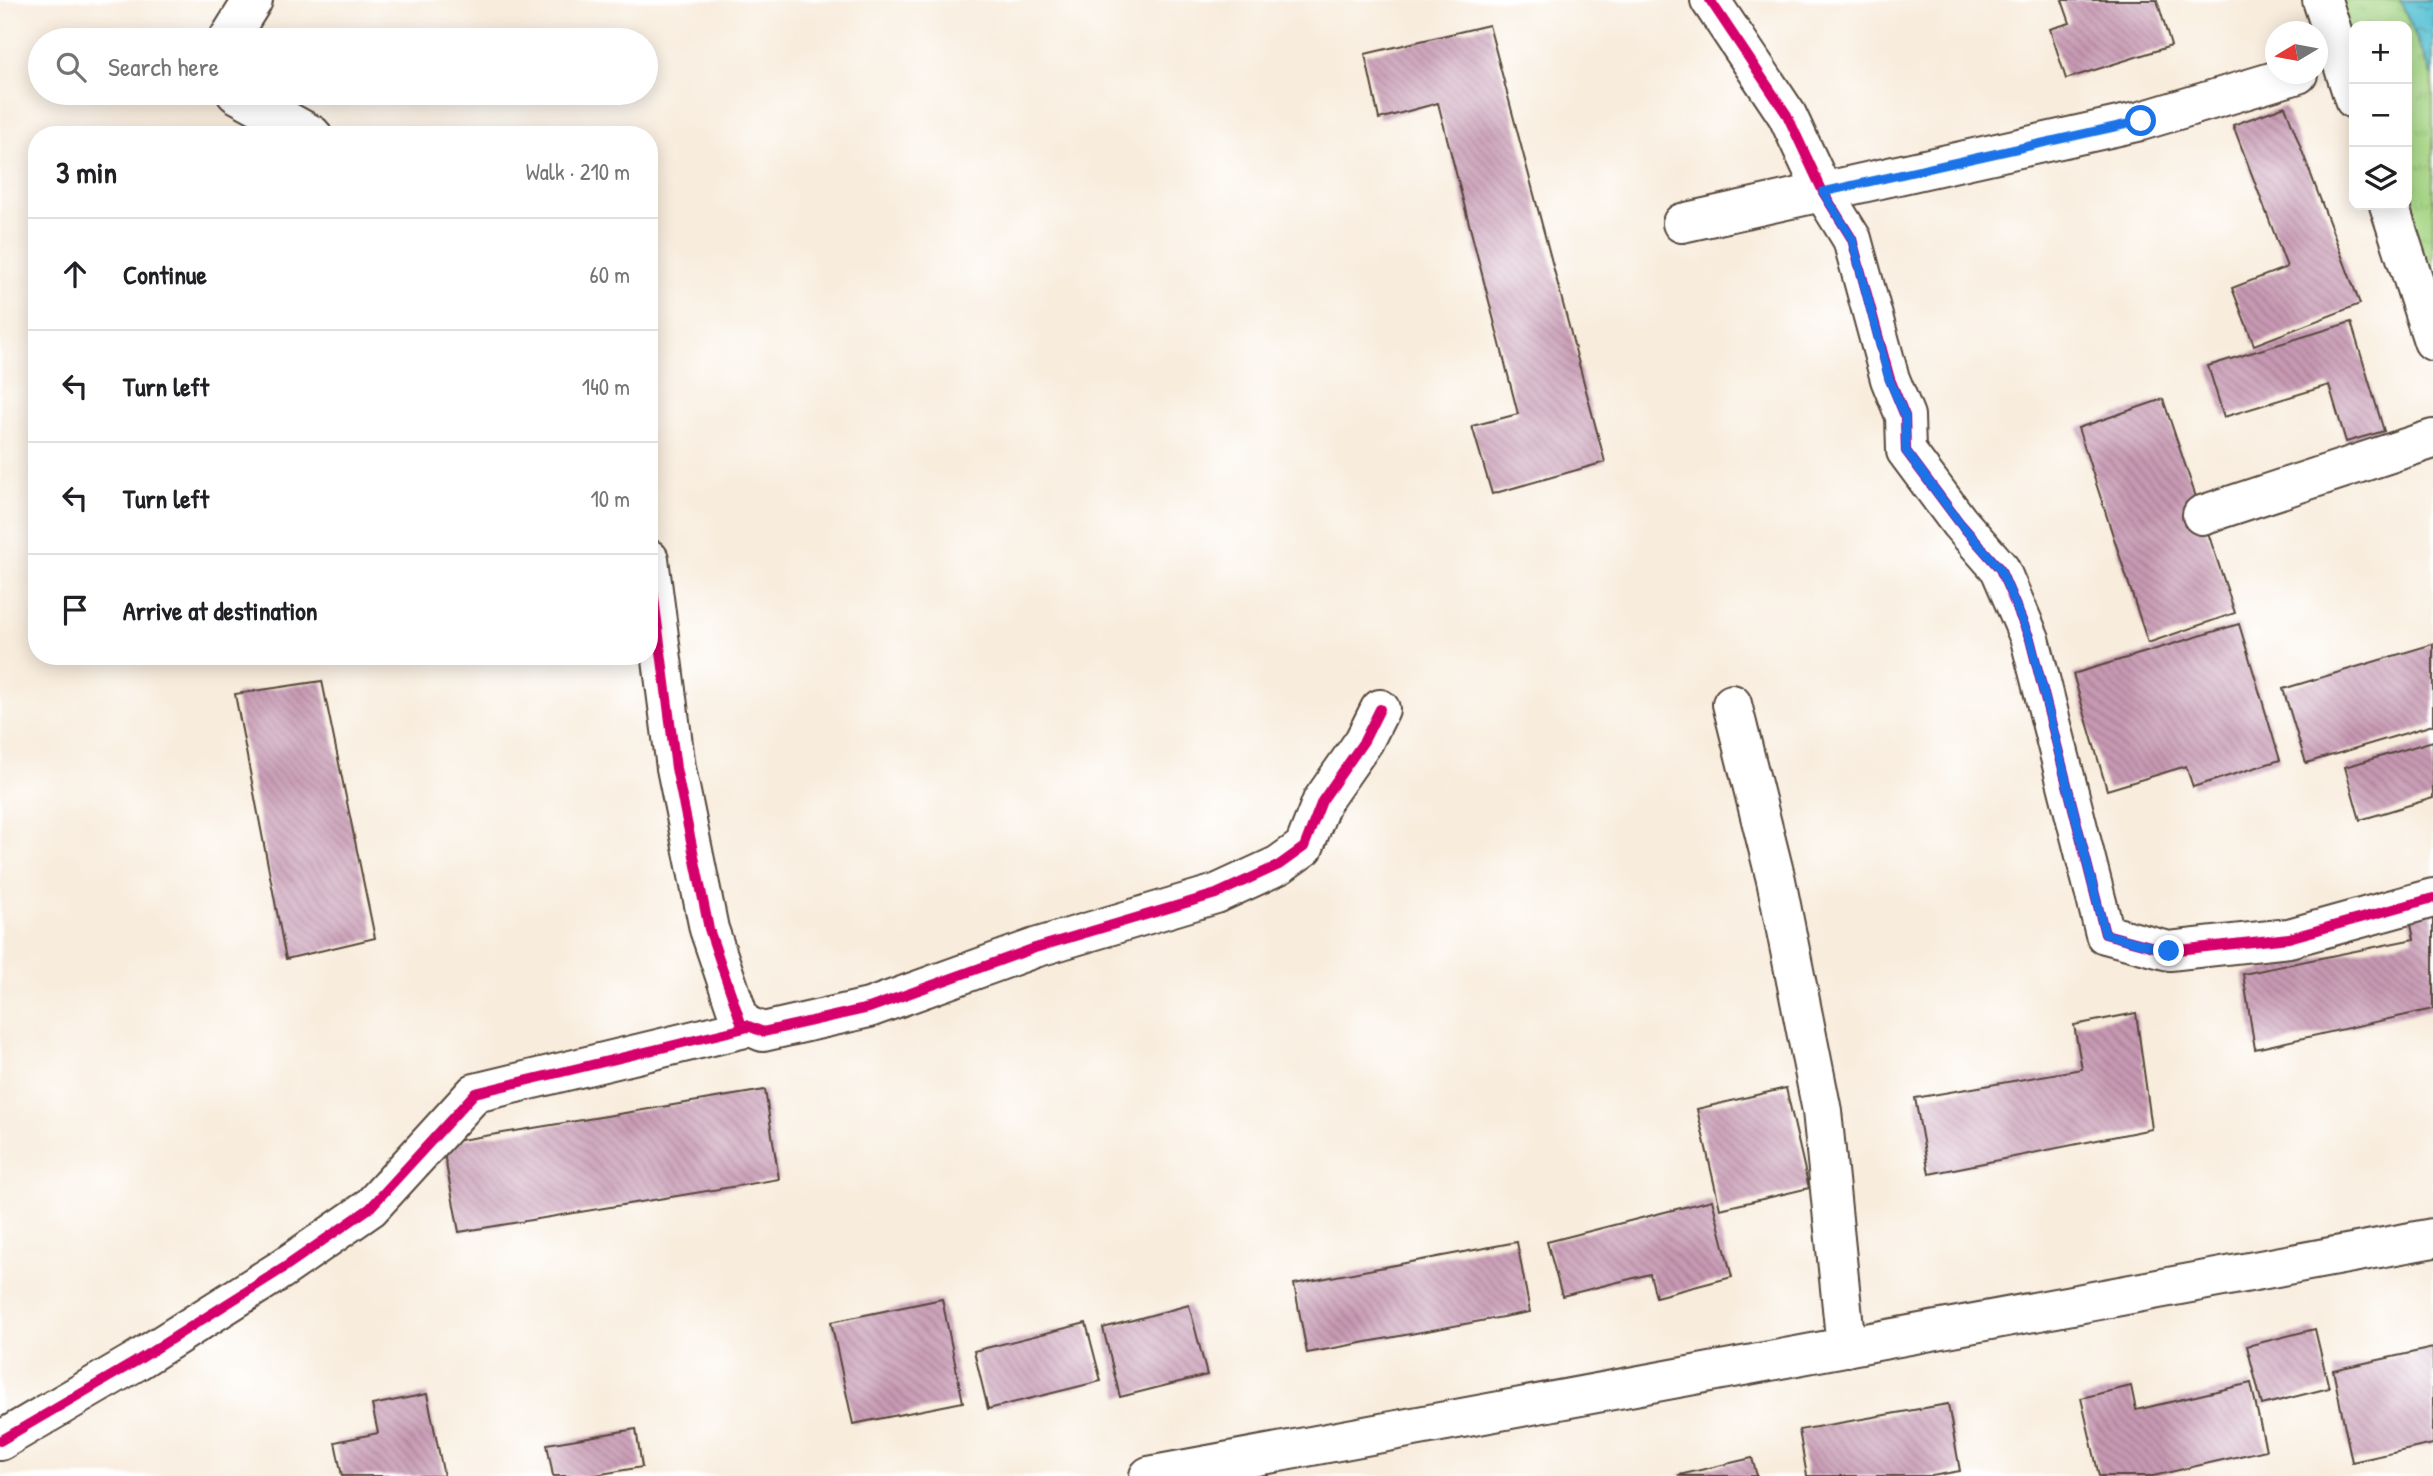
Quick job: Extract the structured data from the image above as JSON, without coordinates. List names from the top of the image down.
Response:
{
  "north": "left",
  "page": {
    "map_buttons": ["+", "−"],
    "search": "Search here",
    "heading": ["3 min", "Walk · 210 m"],
    "list": [
      ["Continue", "60 m"],
      ["Turn left", "140 m"],
      ["Turn left", "10 m"],
      "Arrive at destination"
    ]
  }
}
